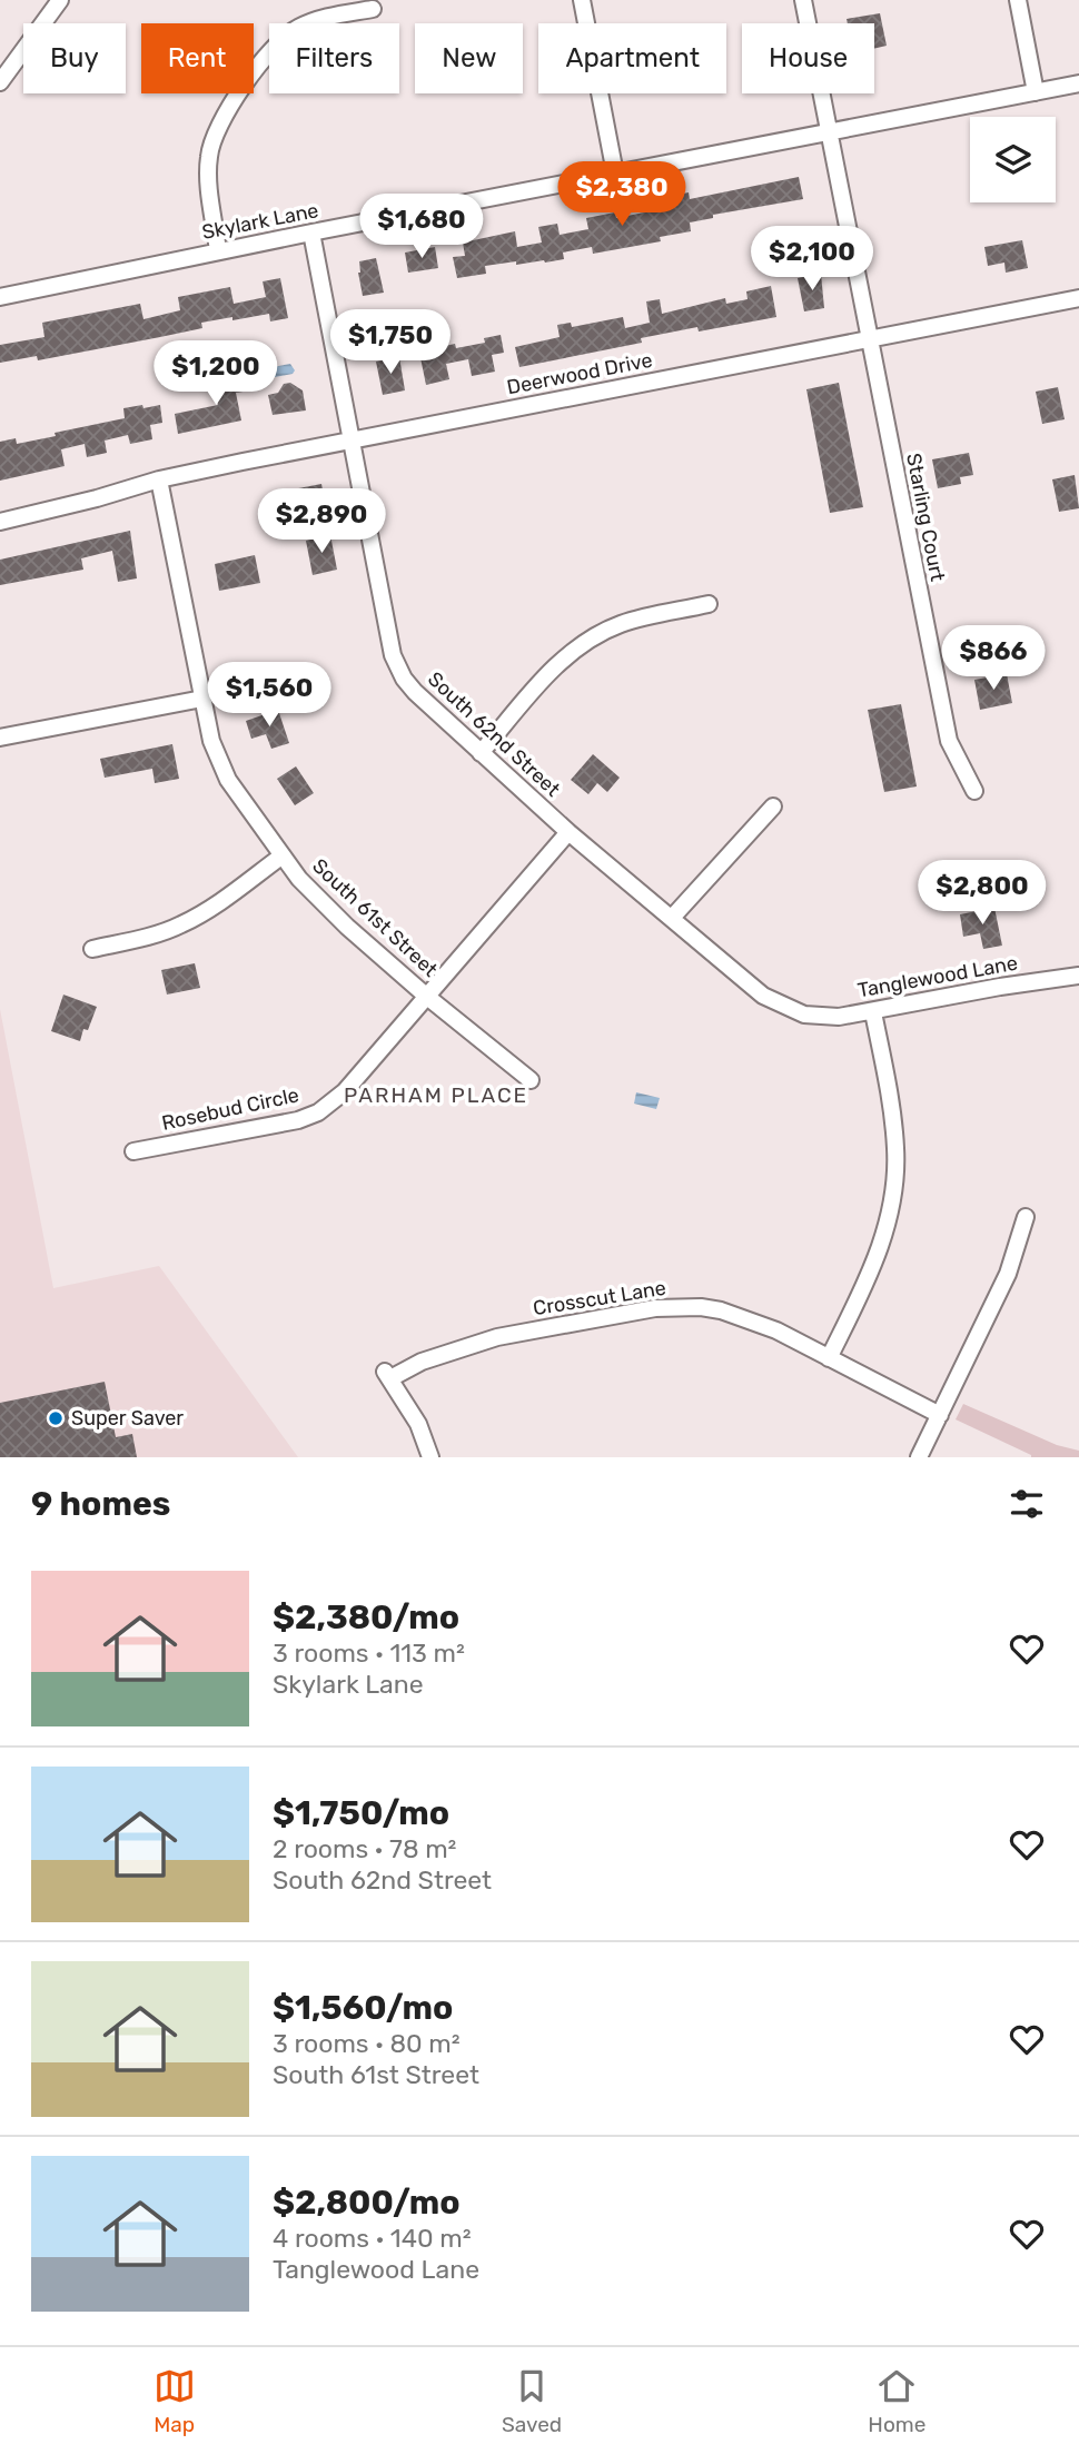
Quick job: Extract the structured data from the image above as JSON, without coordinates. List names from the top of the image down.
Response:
{
  "streets": {
    "street": [
      "Skylark Lane",
      "Deerwood Drive",
      "Starling Court",
      "South 62nd Street",
      "South 61st Street",
      "Tanglewood Lane",
      "Rosebud Circle",
      "Crosscut Lane"
    ]
  },
  "crossings": [
    ["Skylark Lane", "Starling Court"],
    ["Skylark Lane", "South 62nd Street"],
    ["Deerwood Drive", "Starling Court"],
    ["Deerwood Drive", "South 62nd Street"],
    ["Deerwood Drive", "South 61st Street"],
    ["South 62nd Street", "Tanglewood Lane"],
    ["South 62nd Street", "Rosebud Circle"],
    ["South 61st Street", "Rosebud Circle"]
  ],
  "districts": ["PARHAM PLACE"],
  "places": ["Super Saver"],
  "page": {
    "chip": [
      "Buy",
      "Rent",
      "Filters",
      "New",
      "Apartment",
      "House"
    ],
    "price": [
      "$2,380",
      "$1,680",
      "$2,100",
      "$1,750",
      "$1,200",
      "$2,890",
      "$866",
      "$1,560",
      "$2,800"
    ],
    "heading": "9 homes",
    "list": [
      {
        "name": "$2,380/mo",
        "note": "3 rooms · 113 m² · Skylark Lane"
      },
      {
        "name": "$1,750/mo",
        "note": "2 rooms · 78 m² · South 62nd Street"
      },
      {
        "name": "$1,560/mo",
        "note": "3 rooms · 80 m² · South 61st Street"
      },
      {
        "name": "$2,800/mo",
        "note": "4 rooms · 140 m² · Tanglewood Lane"
      }
    ],
    "tabs": ["Map", "Saved", "Home"]
  }
}
